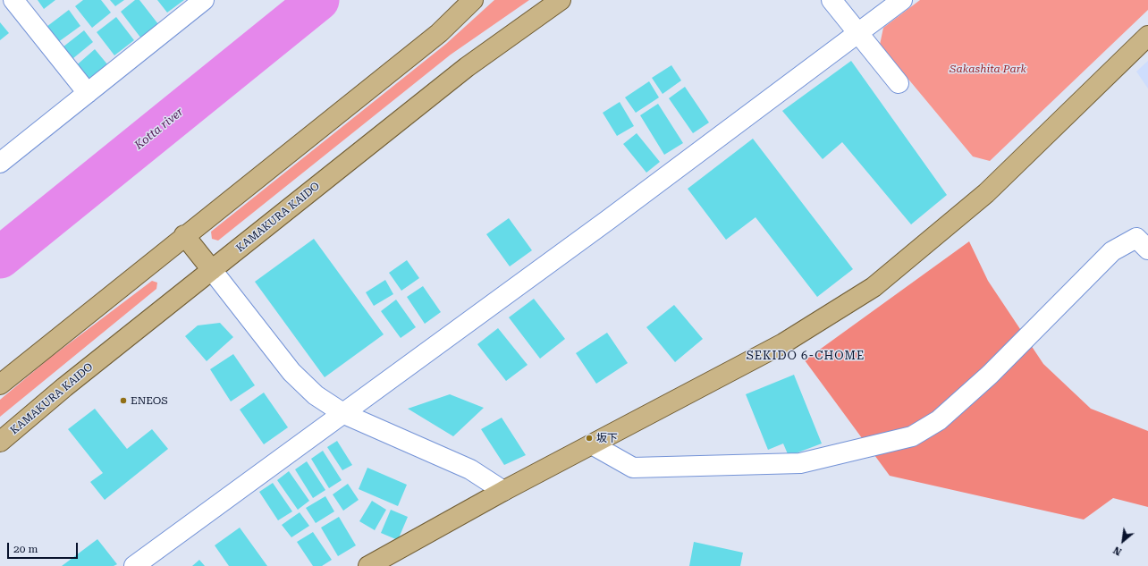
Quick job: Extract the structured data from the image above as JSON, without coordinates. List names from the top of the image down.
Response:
{
  "streets": {
    "main road": ["KAMAKURA KAIDO"]
  },
  "districts": ["SEKIDO 6-CHOME"],
  "water": ["Kotta river"],
  "parks": ["Sakashita Park"],
  "places": ["ENEOS", "坂下"],
  "scale_bar": "20 m",
  "north": "bottom left"
}
